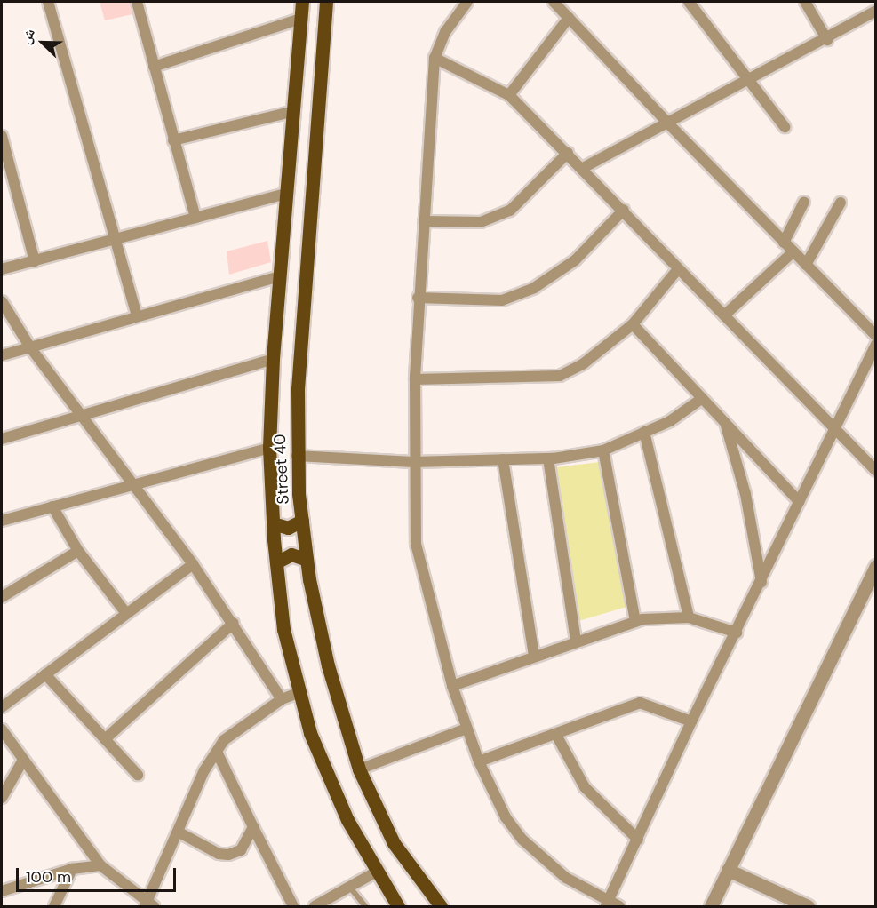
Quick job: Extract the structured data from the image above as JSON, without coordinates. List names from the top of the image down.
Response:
{
  "streets": {
    "main road": ["Street 40"]
  },
  "scale_bar": "100 m",
  "north": "top left"
}
